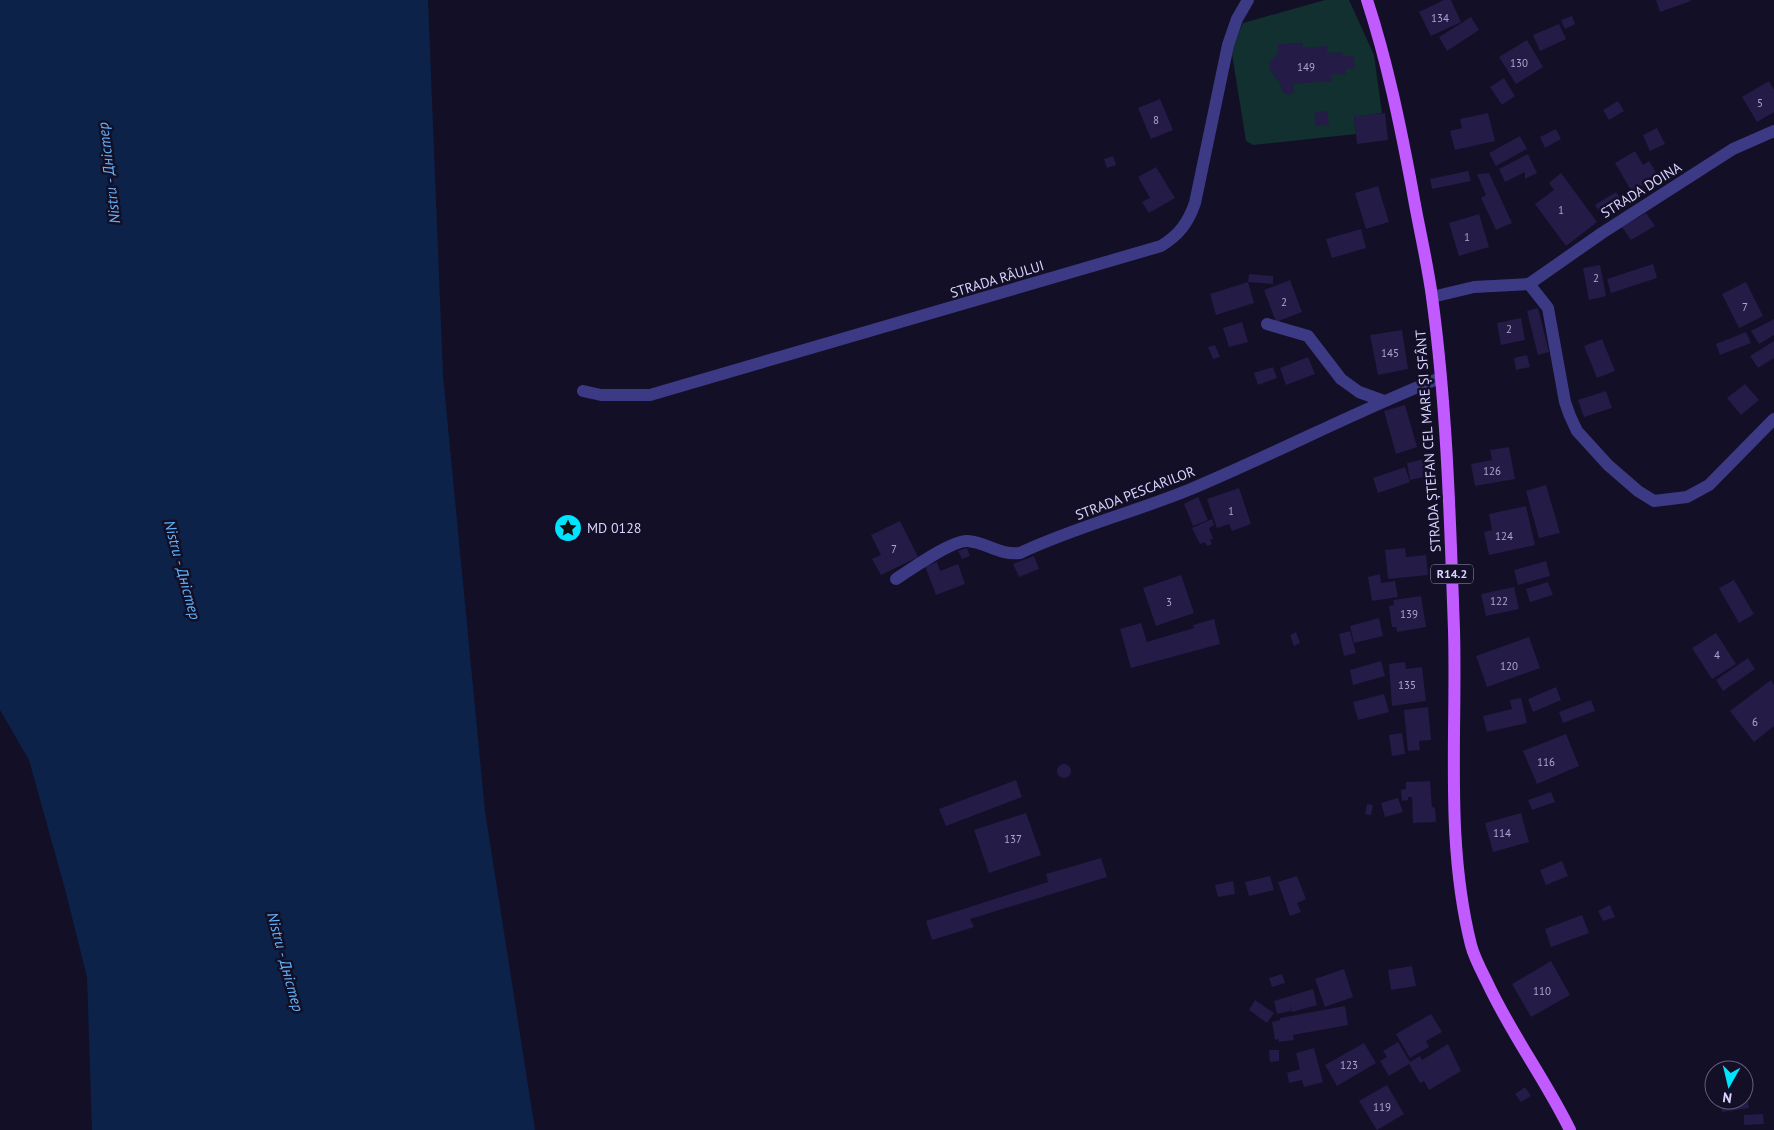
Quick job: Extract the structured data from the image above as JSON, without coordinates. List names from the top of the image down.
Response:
{
  "streets": {
    "main road": ["STRADA ȘTEFAN CEL MARE ȘI SFÂNT", "R14.2"],
    "street": ["STRADA DOINA", "STRADA RÂULUI", "STRADA PESCARILOR"]
  },
  "crossings": [
    ["STRADA ȘTEFAN CEL MARE ȘI SFÂNT", "STRADA PESCARILOR"]
  ],
  "water": ["Nistru - Дністер"],
  "places": {
    "place": ["MD 0128"]
  },
  "house_numbers": [
    "134",
    "130",
    "149",
    "5",
    "8",
    "1",
    "1",
    "2",
    "2",
    "7",
    "2",
    "145",
    "126",
    "1",
    "124",
    "7",
    "122",
    "3",
    "139",
    "4",
    "120",
    "135",
    "6",
    "116",
    "114",
    "137",
    "110",
    "123",
    "119"
  ],
  "north": "bottom"
}
